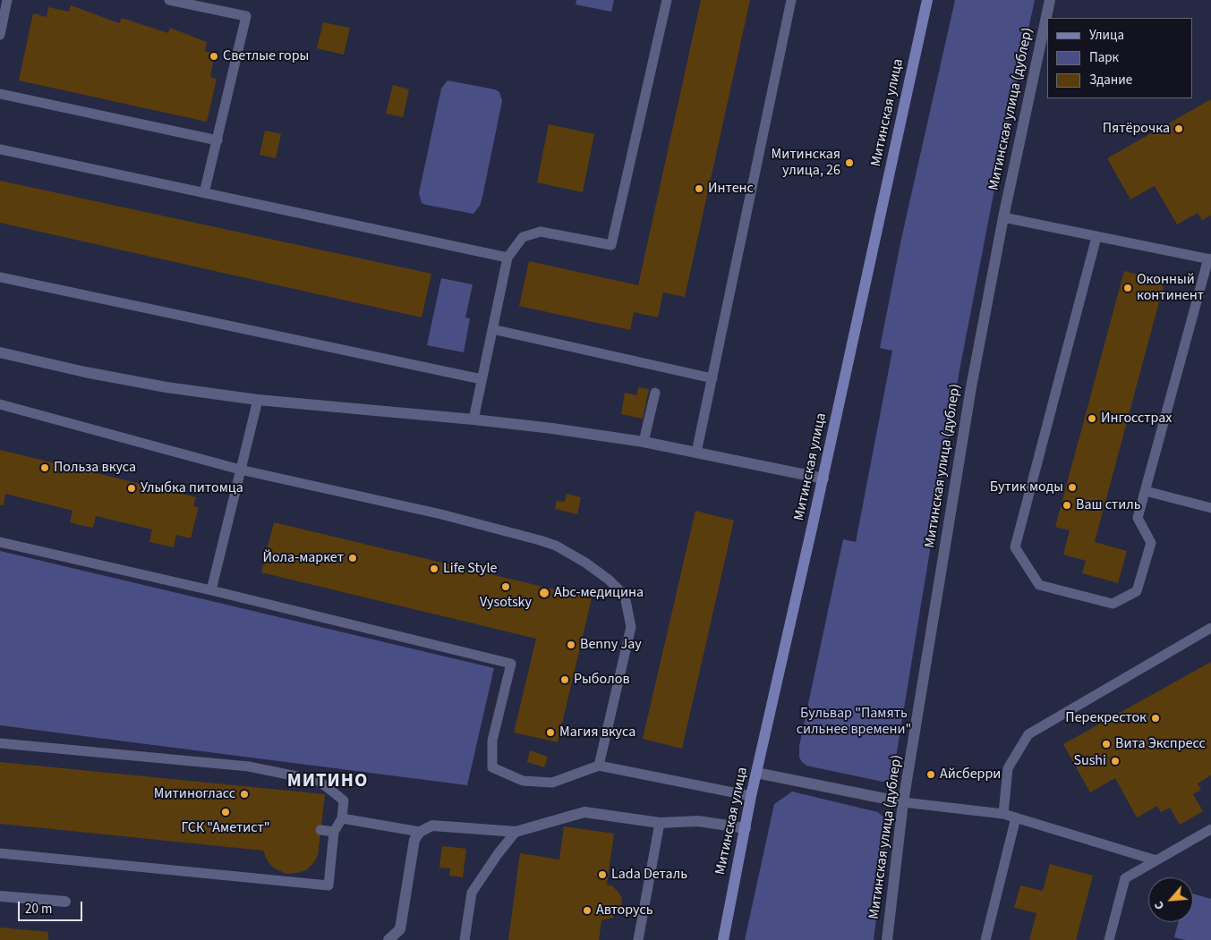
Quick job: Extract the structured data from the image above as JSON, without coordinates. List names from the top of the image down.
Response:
{
  "streets": {
    "main road": ["Митинская улица"],
    "street": ["Митинская улица (дублер)"]
  },
  "districts": ["МИТИНО"],
  "parks": ["Бульвар \"Память сильнее времени\""],
  "places": [
    "Светлые горы",
    "Пятёрочка",
    "Митинская улица, 26",
    "Интенс",
    "Оконный континент",
    "Ингосстрах",
    "Польза вкуса",
    "Бутик моды",
    "Улыбка питомца",
    "Ваш стиль",
    "Йола-маркет",
    "Life Style",
    "Vysotsky",
    "Abc-медицина",
    "Benny Jay",
    "Рыболов",
    "Перекресток",
    "Магия вкуса",
    "Вита Экспресс",
    "Sushi",
    "Айсберри",
    "Митиногласс",
    "ГСК \"Аметист\"",
    "Lada Dеталь",
    "Авторусь"
  ],
  "legend": ["Улица", "Парк", "Здание"],
  "scale_bar": "20 m",
  "north": "bottom left"
}
